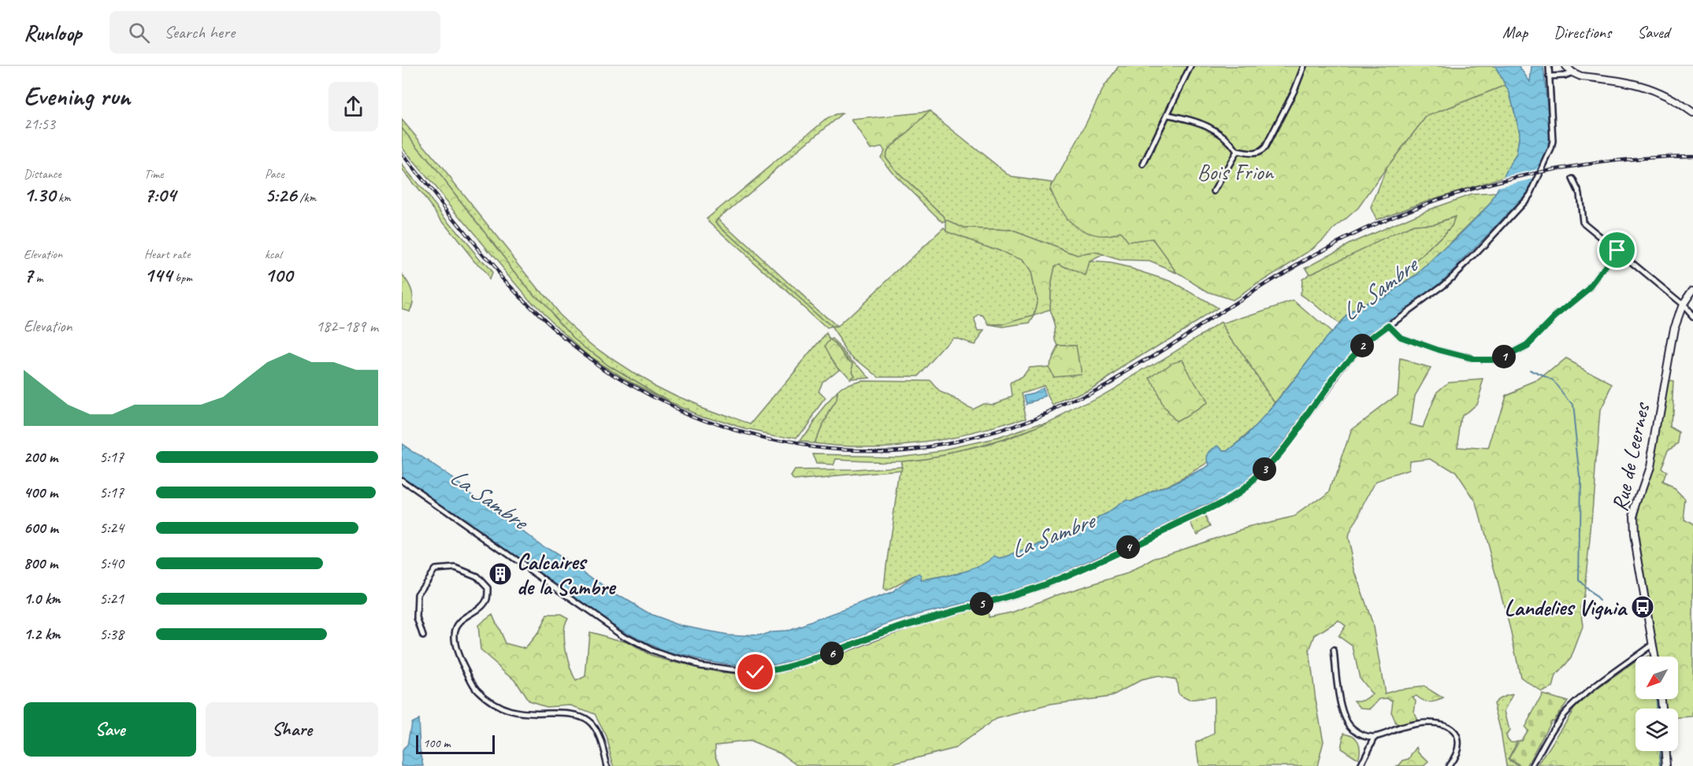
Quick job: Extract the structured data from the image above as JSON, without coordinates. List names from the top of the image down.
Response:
{
  "streets": {
    "street": ["Rue de Leernes"]
  },
  "water": ["La Sambre"],
  "parks": ["Bois Frion"],
  "places": {
    "building": ["Calcaires de la Sambre"],
    "bus stop": ["Landelies Vignia"]
  },
  "scale_bar": "100 m",
  "north": "bottom left",
  "page": {
    "header": "Runloop",
    "search": "Search here",
    "nav": ["Map", "Directions", "Saved"],
    "heading": ["Evening run", "21:53"],
    "stats": [
      ["Distance", "1.30 km"],
      ["Time", "7:04"],
      ["Pace", "5:26 /km"],
      ["Elevation", "7 m"],
      ["Heart rate", "144 bpm"],
      ["kcal", "100"]
    ],
    "chart": ["Elevation", "182–189 m"],
    "pins": [
      "2",
      "1",
      "3",
      "4",
      "5",
      "6"
    ],
    "list": [
      {
        "name": "200 m",
        "note": "5:17"
      },
      {
        "name": "400 m",
        "note": "5:17"
      },
      {
        "name": "600 m",
        "note": "5:24"
      },
      {
        "name": "800 m",
        "note": "5:40"
      },
      {
        "name": "1.0 km",
        "note": "5:21"
      },
      {
        "name": "1.2 km",
        "note": "5:38"
      }
    ],
    "buttons": ["Save", "Share"],
    "scale": "100 m"
  }
}
